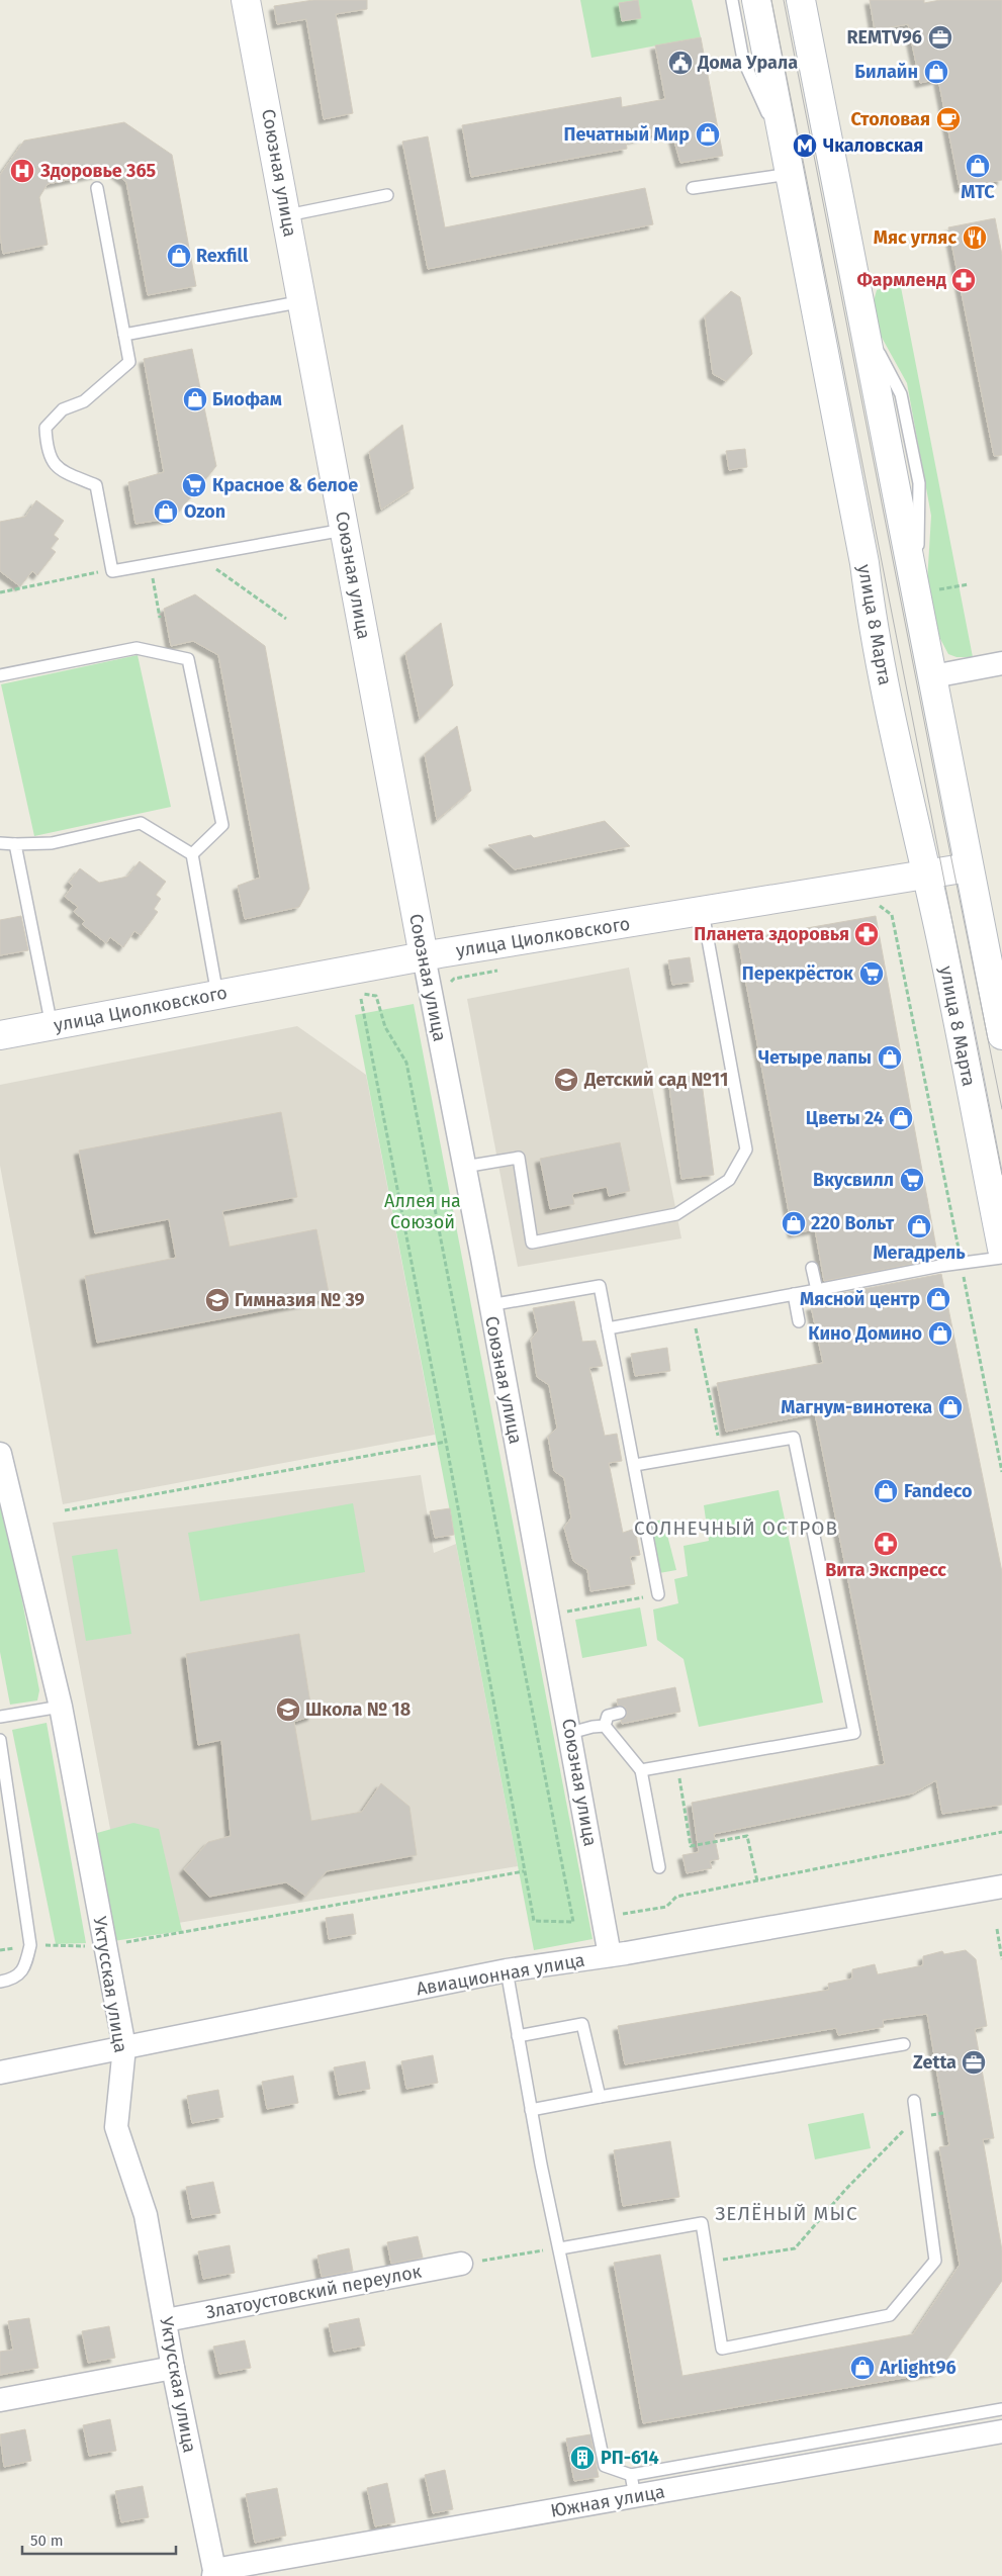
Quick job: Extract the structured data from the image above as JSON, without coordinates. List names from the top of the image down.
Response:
{
  "streets": {
    "main road": ["Союзная улица", "улица 8 Марта", "улица Циолковского"],
    "street": [
      "Авиационная улица",
      "Уктусская улица",
      "Златоустовский переулок",
      "Южная улица"
    ]
  },
  "crossings": [
    ["Союзная улица", "улица Циолковского"],
    ["Союзная улица", "Авиационная улица"],
    ["улица 8 Марта", "улица Циолковского"],
    ["Авиационная улица", "Уктусская улица"],
    ["Уктусская улица", "Златоустовский переулок"],
    ["Уктусская улица", "Южная улица"]
  ],
  "districts": ["СОЛНЕЧНЫЙ ОСТРОВ", "ЗЕЛЁНЫЙ МЫС"],
  "parks": ["Аллея на Союзой"],
  "places": {
    "office": ["REMTV96", "Zetta"],
    "public building": ["Дома Урала"],
    "shop": [
      "Билайн",
      "Печатный Мир",
      "МТС",
      "Rexfill",
      "Биофам",
      "Ozon",
      "Четыре лапы",
      "Цветы 24",
      "220 Вольт",
      "Мегадрель",
      "Мясной центр",
      "Кино Домино",
      "Магнум-винотека",
      "Fandeco",
      "Arlight96"
    ],
    "cafe": ["Столовая"],
    "metro station": ["Чкаловская"],
    "hospital": ["Здоровье 365"],
    "restaurant": ["Мяс угляс"],
    "pharmacy": ["Фармленд", "Планета здоровья", "Вита Экспресс"],
    "supermarket": ["Красное & белое", "Перекрёсток", "Вкусвилл"],
    "school or university": ["Детский сад №11", "Гимназия № 39", "Школа № 18"],
    "building": ["РП-614"]
  },
  "scale_bar": "50 m"
}
